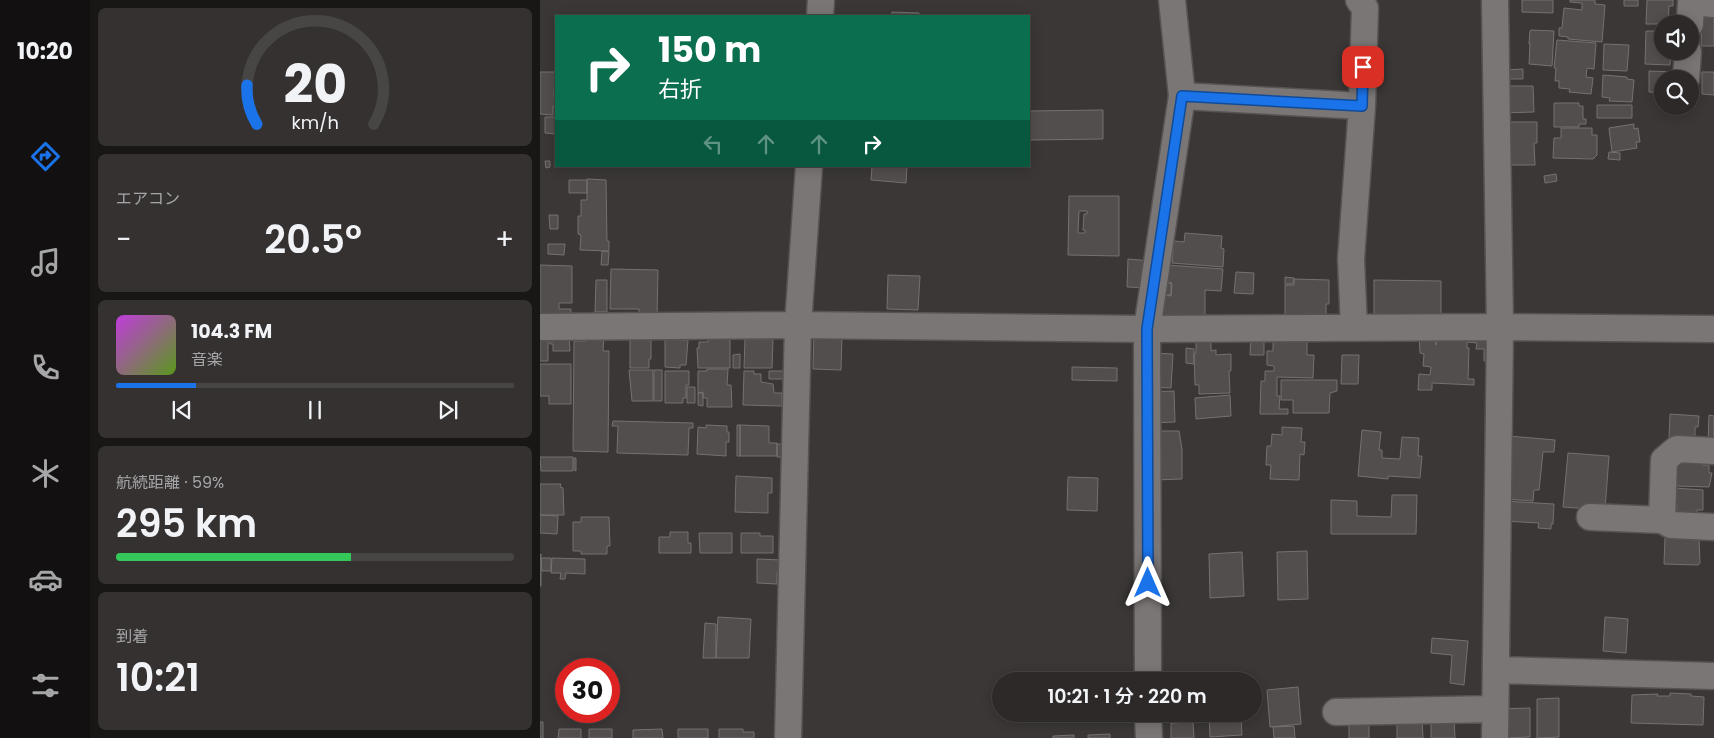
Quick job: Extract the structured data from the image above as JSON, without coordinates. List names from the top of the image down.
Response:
{
  "page": {
    "tabs": "10:20",
    "turn": ["150 m", "右折"],
    "tile": [
      "エアコン",
      ["航続距離 · 59%", "295 km"],
      ["到着", "10:21"]
    ],
    "heat": ["−", "20.5°", "+"],
    "song": ["104.3 FM", "音楽"],
    "limit": "30",
    "trip": "10:21 · 1 分 · 220 m",
    "gauge": ["20", "km/h"]
  }
}
